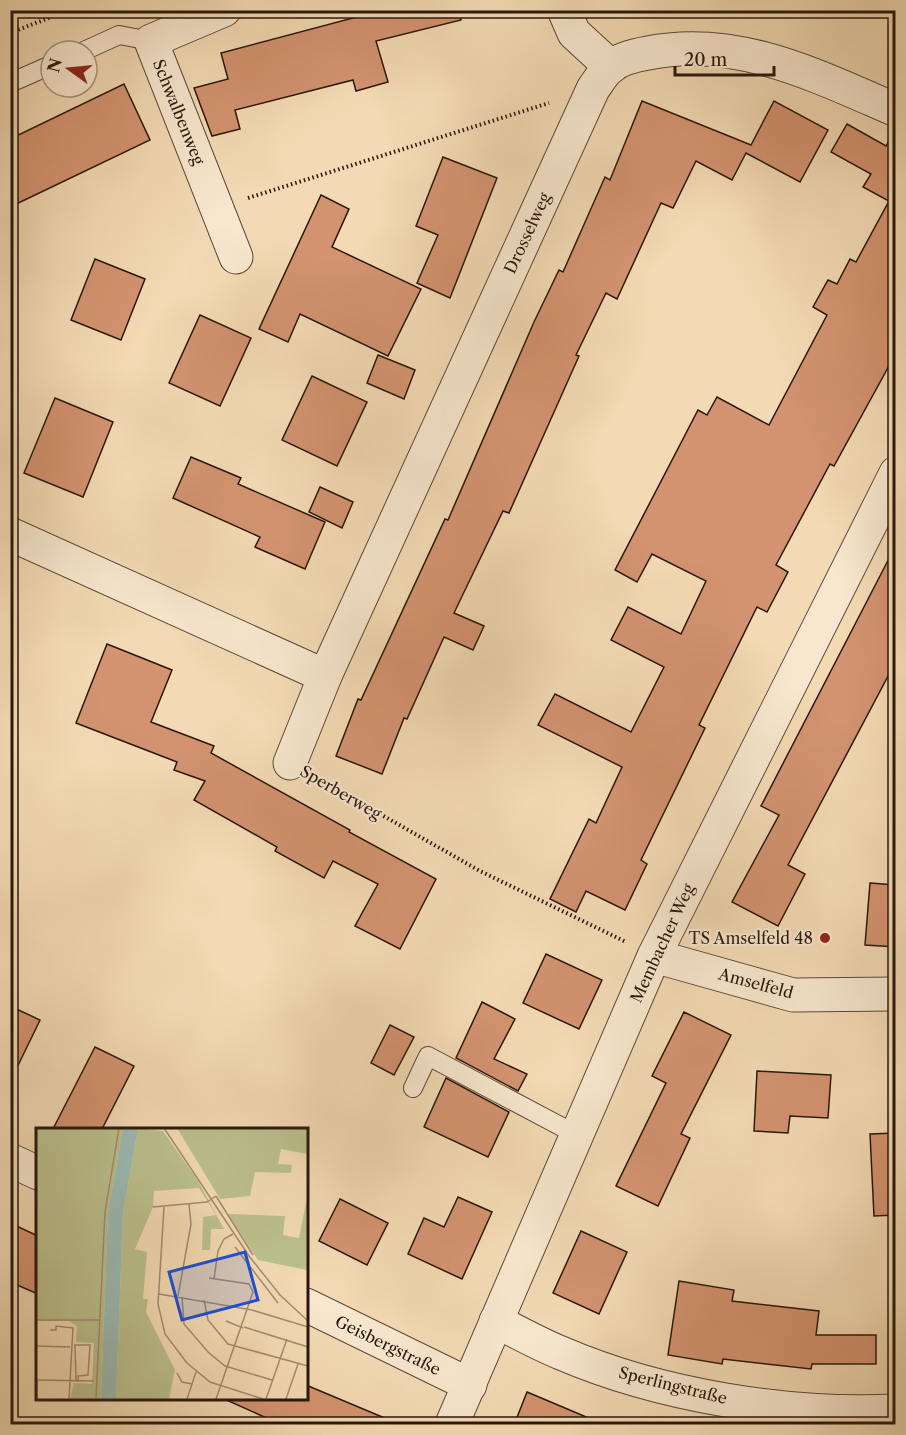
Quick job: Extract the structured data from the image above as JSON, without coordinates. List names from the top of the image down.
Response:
{
  "streets": {
    "street": [
      "Schwalbenweg",
      "Drosselweg",
      "Sperberweg",
      "Membacher Weg",
      "Amselfeld",
      "Geisbergstraße",
      "Sperlingstraße"
    ]
  },
  "crossings": [
    ["Drosselweg", "Sperberweg"],
    ["Sperberweg", "Membacher Weg"],
    ["Sperberweg", "Amselfeld"],
    ["Membacher Weg", "Amselfeld"],
    ["Membacher Weg", "Geisbergstraße"],
    ["Membacher Weg", "Sperlingstraße"]
  ],
  "places": ["TS Amselfeld 48"],
  "scale_bar": "20 m",
  "north": "left"
}
